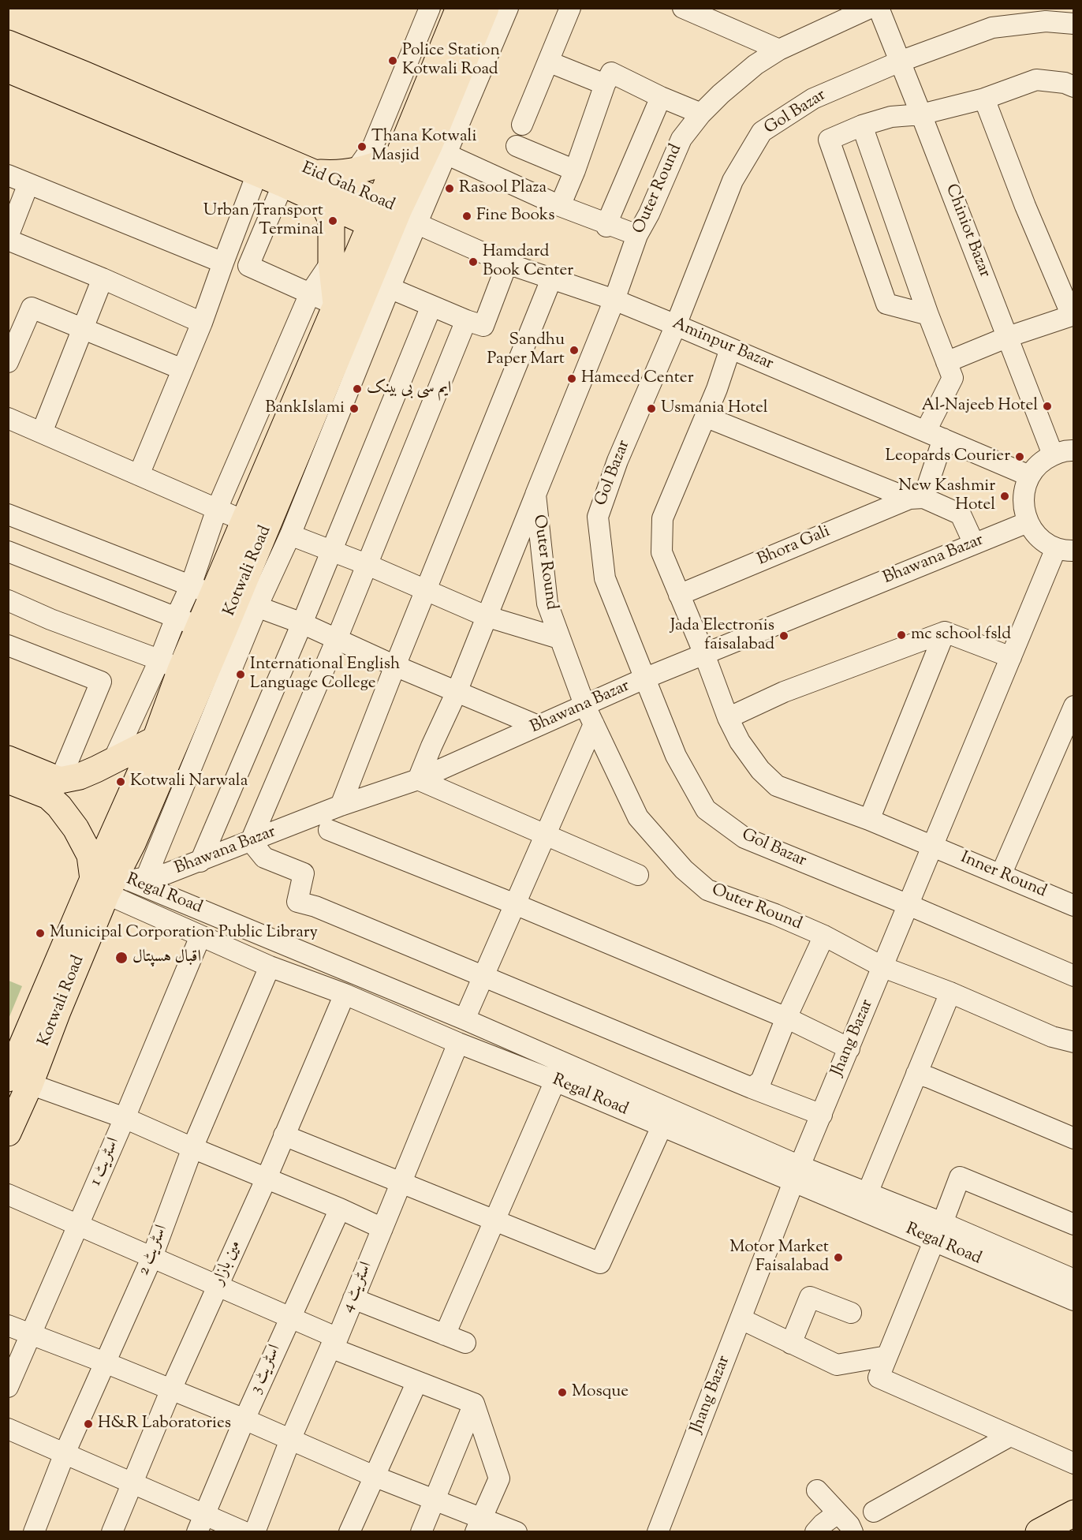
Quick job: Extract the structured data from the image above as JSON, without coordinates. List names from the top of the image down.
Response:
{
  "streets": {
    "main road": ["Eid Gah Road", "Kotwali Road"],
    "street": [
      "Gol Bazar",
      "Outer Round",
      "Chiniot Bazar",
      "Aminpur Bazar",
      "Bhora Gali",
      "Bhawana Bazar",
      "Inner Round",
      "Regal Road",
      "Jhang Bazar",
      "اسٹریٹ 1",
      "اسٹریٹ 2",
      "مین بازار",
      "اسٹریٹ 4",
      "اسٹریٹ 3"
    ]
  },
  "crossings": [
    ["Gol Bazar", "Chiniot Bazar"],
    ["Gol Bazar", "Aminpur Bazar"],
    ["Gol Bazar", "Bhawana Bazar"],
    ["Gol Bazar", "Jhang Bazar"],
    ["Eid Gah Road", "Aminpur Bazar"],
    ["Eid Gah Road", "Kotwali Road"],
    ["Outer Round", "Aminpur Bazar"],
    ["Outer Round", "Bhawana Bazar"],
    ["Outer Round", "Jhang Bazar"],
    ["Aminpur Bazar", "Kotwali Road"],
    ["Aminpur Bazar", "Inner Round"],
    ["Bhora Gali", "Inner Round"],
    ["Bhawana Bazar", "Kotwali Road"],
    ["Bhawana Bazar", "Inner Round"],
    ["Bhawana Bazar", "Regal Road"],
    ["Kotwali Road", "Regal Road"],
    ["Inner Round", "Jhang Bazar"],
    ["Regal Road", "Jhang Bazar"],
    ["Regal Road", "اسٹریٹ 1"],
    ["Regal Road", "اسٹریٹ 2"],
    ["Regal Road", "مین بازار"],
    ["Regal Road", "اسٹریٹ 4"]
  ],
  "places": [
    "Police Station Kotwali Road",
    "Thana Kotwali Masjid",
    "Rasool Plaza",
    "Fine Books",
    "Urban Transport Terminal",
    "Hamdard Book Center",
    "Sandhu Paper Mart",
    "Hameed Center",
    "ایم سی بی بینک",
    "Al-Najeeb Hotel",
    "BankIslami",
    "Usmania Hotel",
    "Leopards Courier",
    "New Kashmir Hotel",
    "mc school fsld",
    "Jada Electronis faisalabad",
    "International English Language College",
    "Kotwali Narwala",
    "Municipal Corporation Public Library",
    "اقبال ہسپتال",
    "Motor Market Faisalabad",
    "Mosque",
    "H&R Laboratories"
  ]
}
